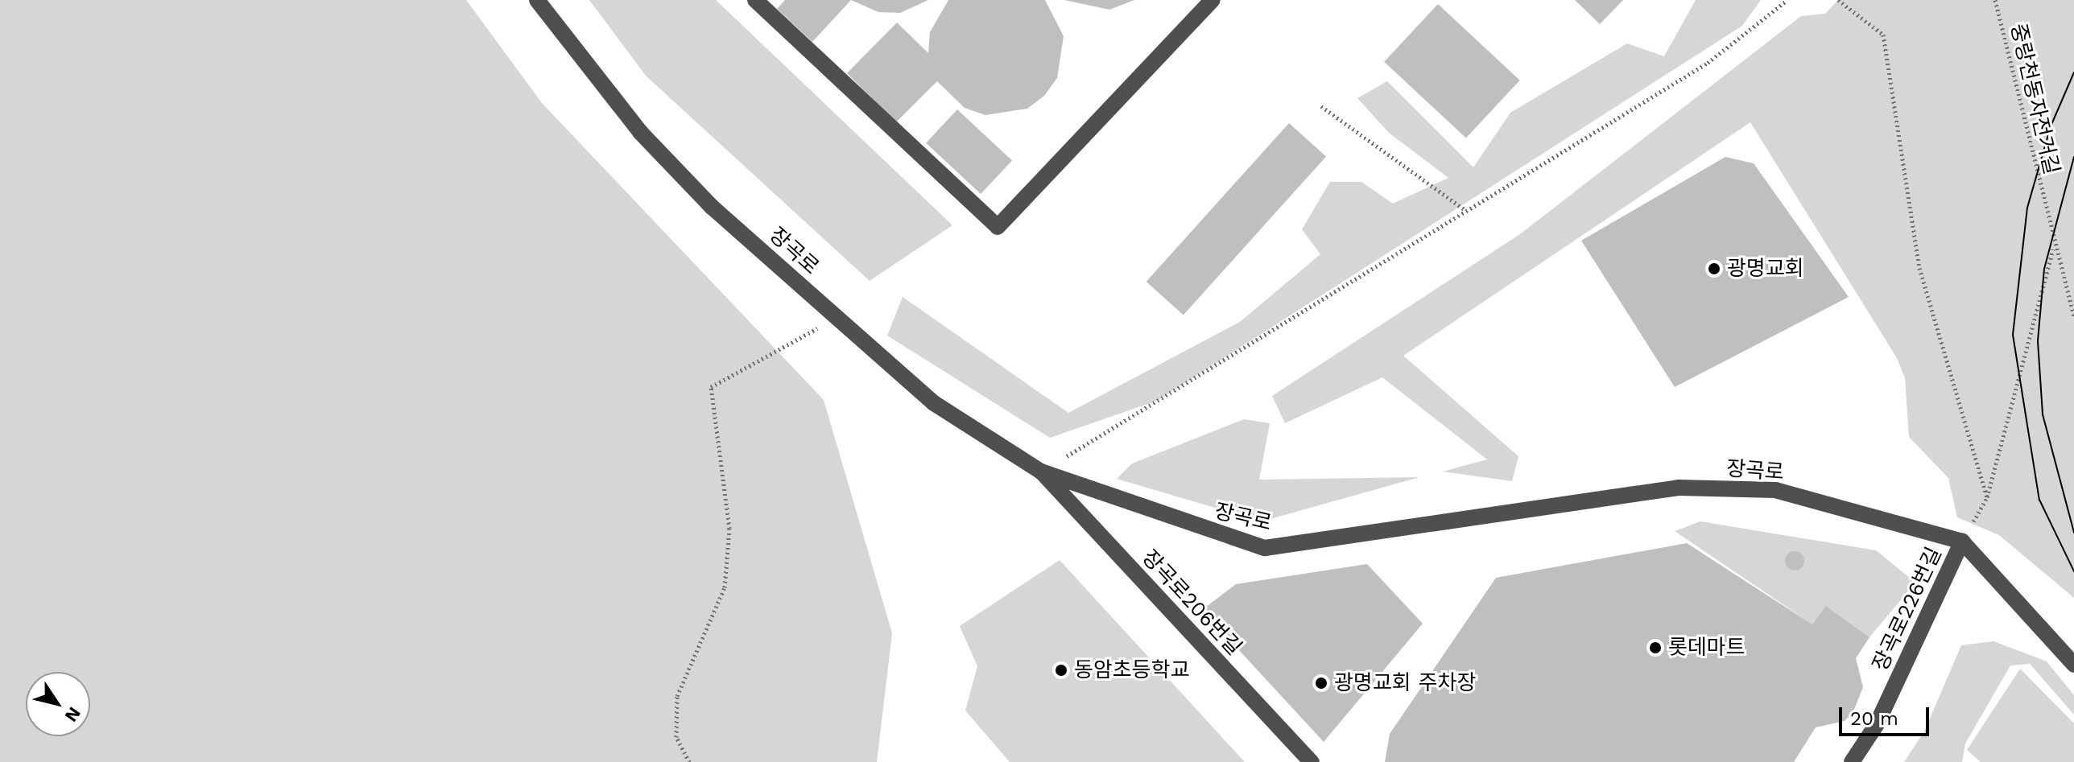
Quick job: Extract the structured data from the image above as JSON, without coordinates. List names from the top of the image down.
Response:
{
  "streets": {
    "street": ["장곡로", "장곡로206번길", "장곡로226번길"],
    "path": ["중랑천동자전거길"]
  },
  "crossings": [
    ["장곡로", "장곡로206번길"],
    ["장곡로", "장곡로226번길"]
  ],
  "places": [
    "광명교회",
    "롯데마트",
    "동암초등학교",
    "광명교회 주차장"
  ],
  "scale_bar": "20 m",
  "north": "bottom right"
}
